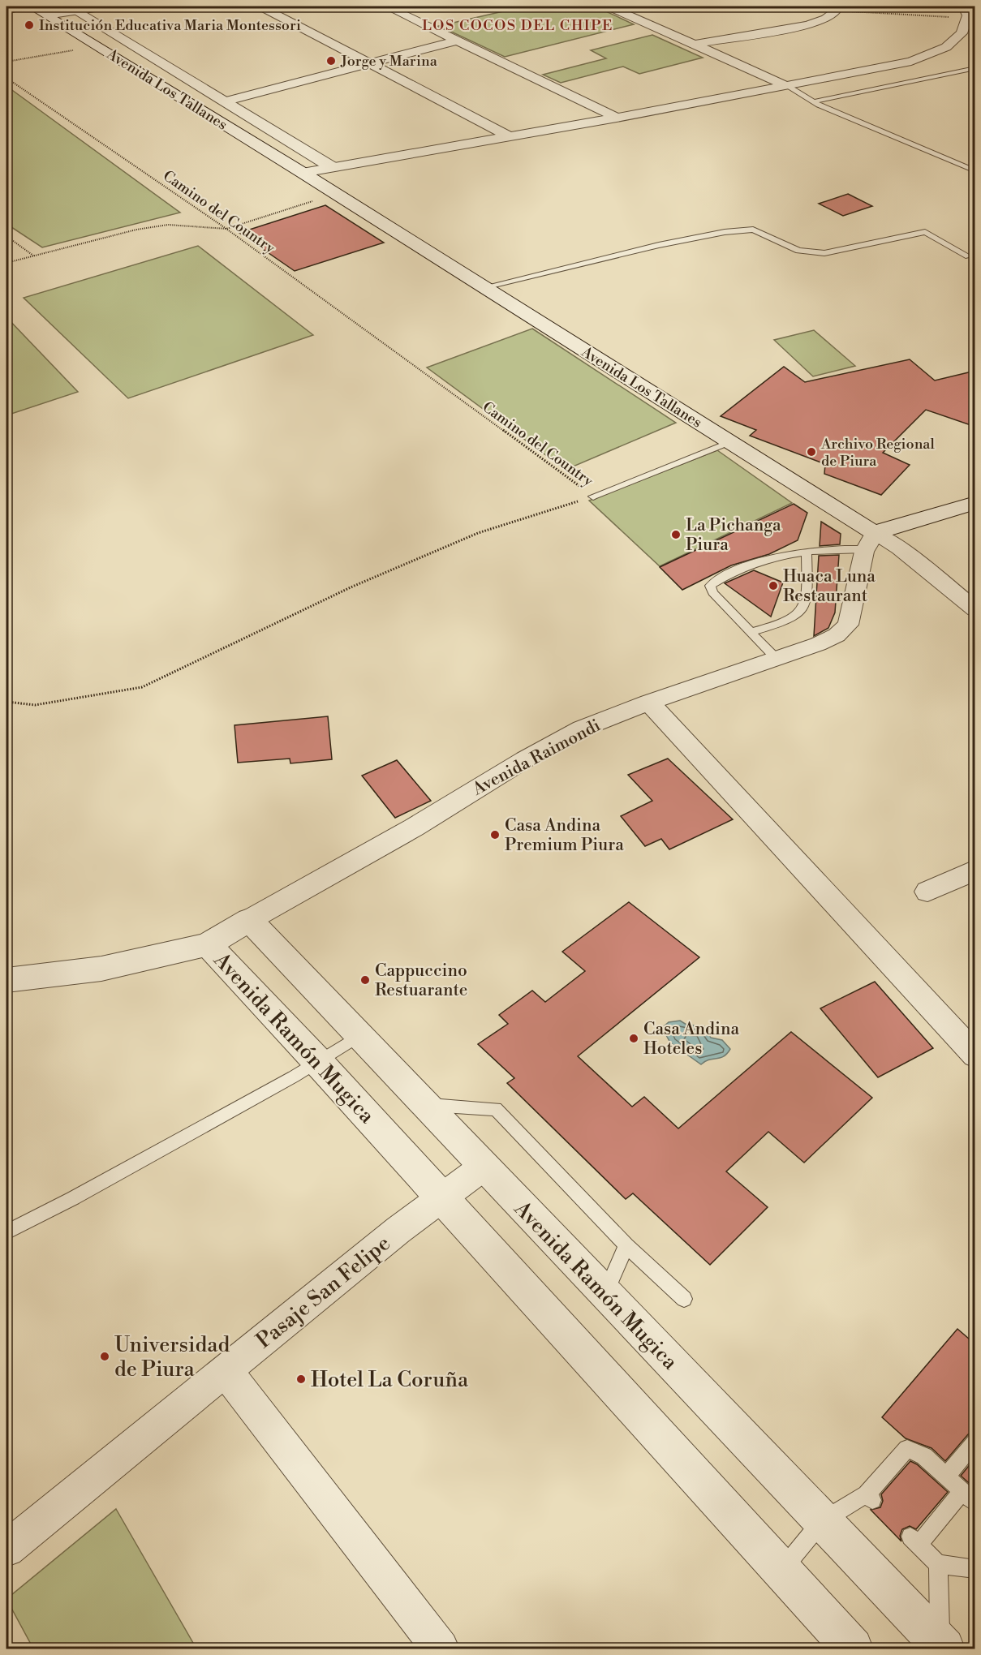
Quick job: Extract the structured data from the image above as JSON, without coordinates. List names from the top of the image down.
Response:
{
  "streets": {
    "street": [
      "Avenida Los Tallanes",
      "Avenida Raimondi",
      "Avenida Ramón Mugica",
      "Pasaje San Felipe"
    ],
    "path": ["Camino del Country"]
  },
  "crossings": [
    ["Avenida Los Tallanes", "Avenida Raimondi"],
    ["Avenida Raimondi", "Avenida Ramón Mugica"],
    ["Avenida Ramón Mugica", "Pasaje San Felipe"]
  ],
  "districts": ["LOS COCOS DEL CHIPE"],
  "places": [
    "Institución Educativa Maria Montessori",
    "Jorge y Marina",
    "Archivo Regional de Piura",
    "La Pichanga Piura",
    "Huaca Luna Restaurant",
    "Casa Andina Premium Piura",
    "Cappuccino Restuarante",
    "Casa Andina Hoteles",
    "Universidad de Piura",
    "Hotel La Coruña"
  ]
}
